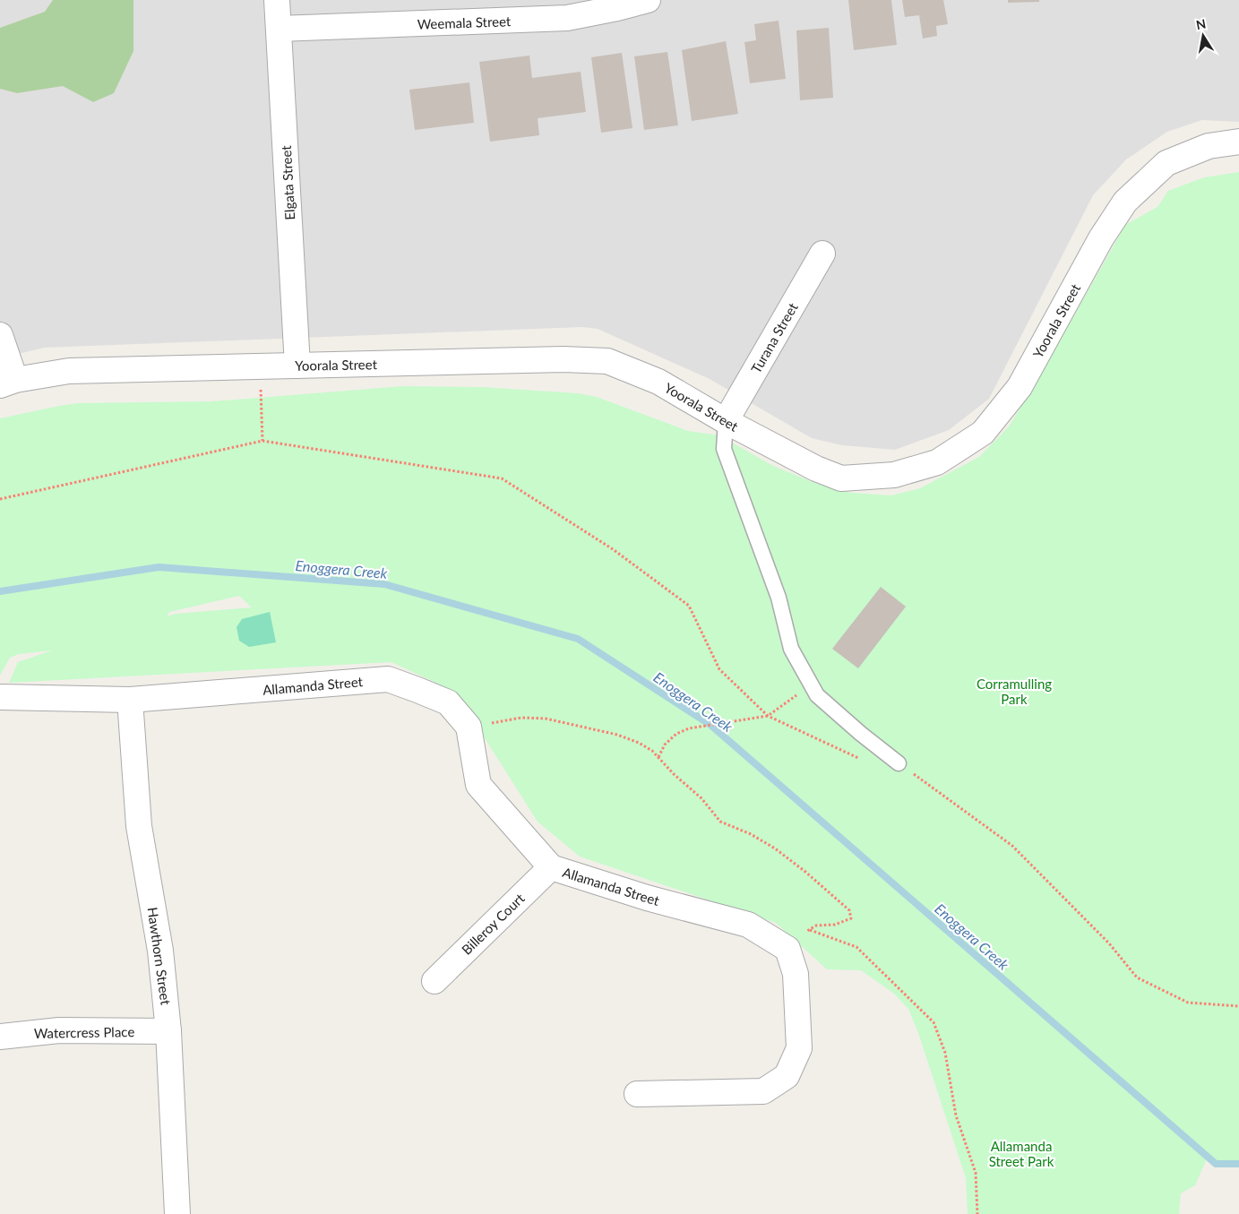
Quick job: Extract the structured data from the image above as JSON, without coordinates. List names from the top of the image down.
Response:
{
  "streets": {
    "street": [
      "Weemala Street",
      "Elgata Street",
      "Yoorala Street",
      "Turana Street",
      "Allamanda Street",
      "Billeroy Court",
      "Hawthorn Street",
      "Watercress Place"
    ]
  },
  "crossings": [
    ["Weemala Street", "Elgata Street"],
    ["Elgata Street", "Yoorala Street"],
    ["Yoorala Street", "Turana Street"],
    ["Allamanda Street", "Billeroy Court"],
    ["Allamanda Street", "Hawthorn Street"],
    ["Hawthorn Street", "Watercress Place"]
  ],
  "water": ["Enoggera Creek"],
  "parks": ["Corramulling Park", "Allamanda Street Park"],
  "north": "top"
}
